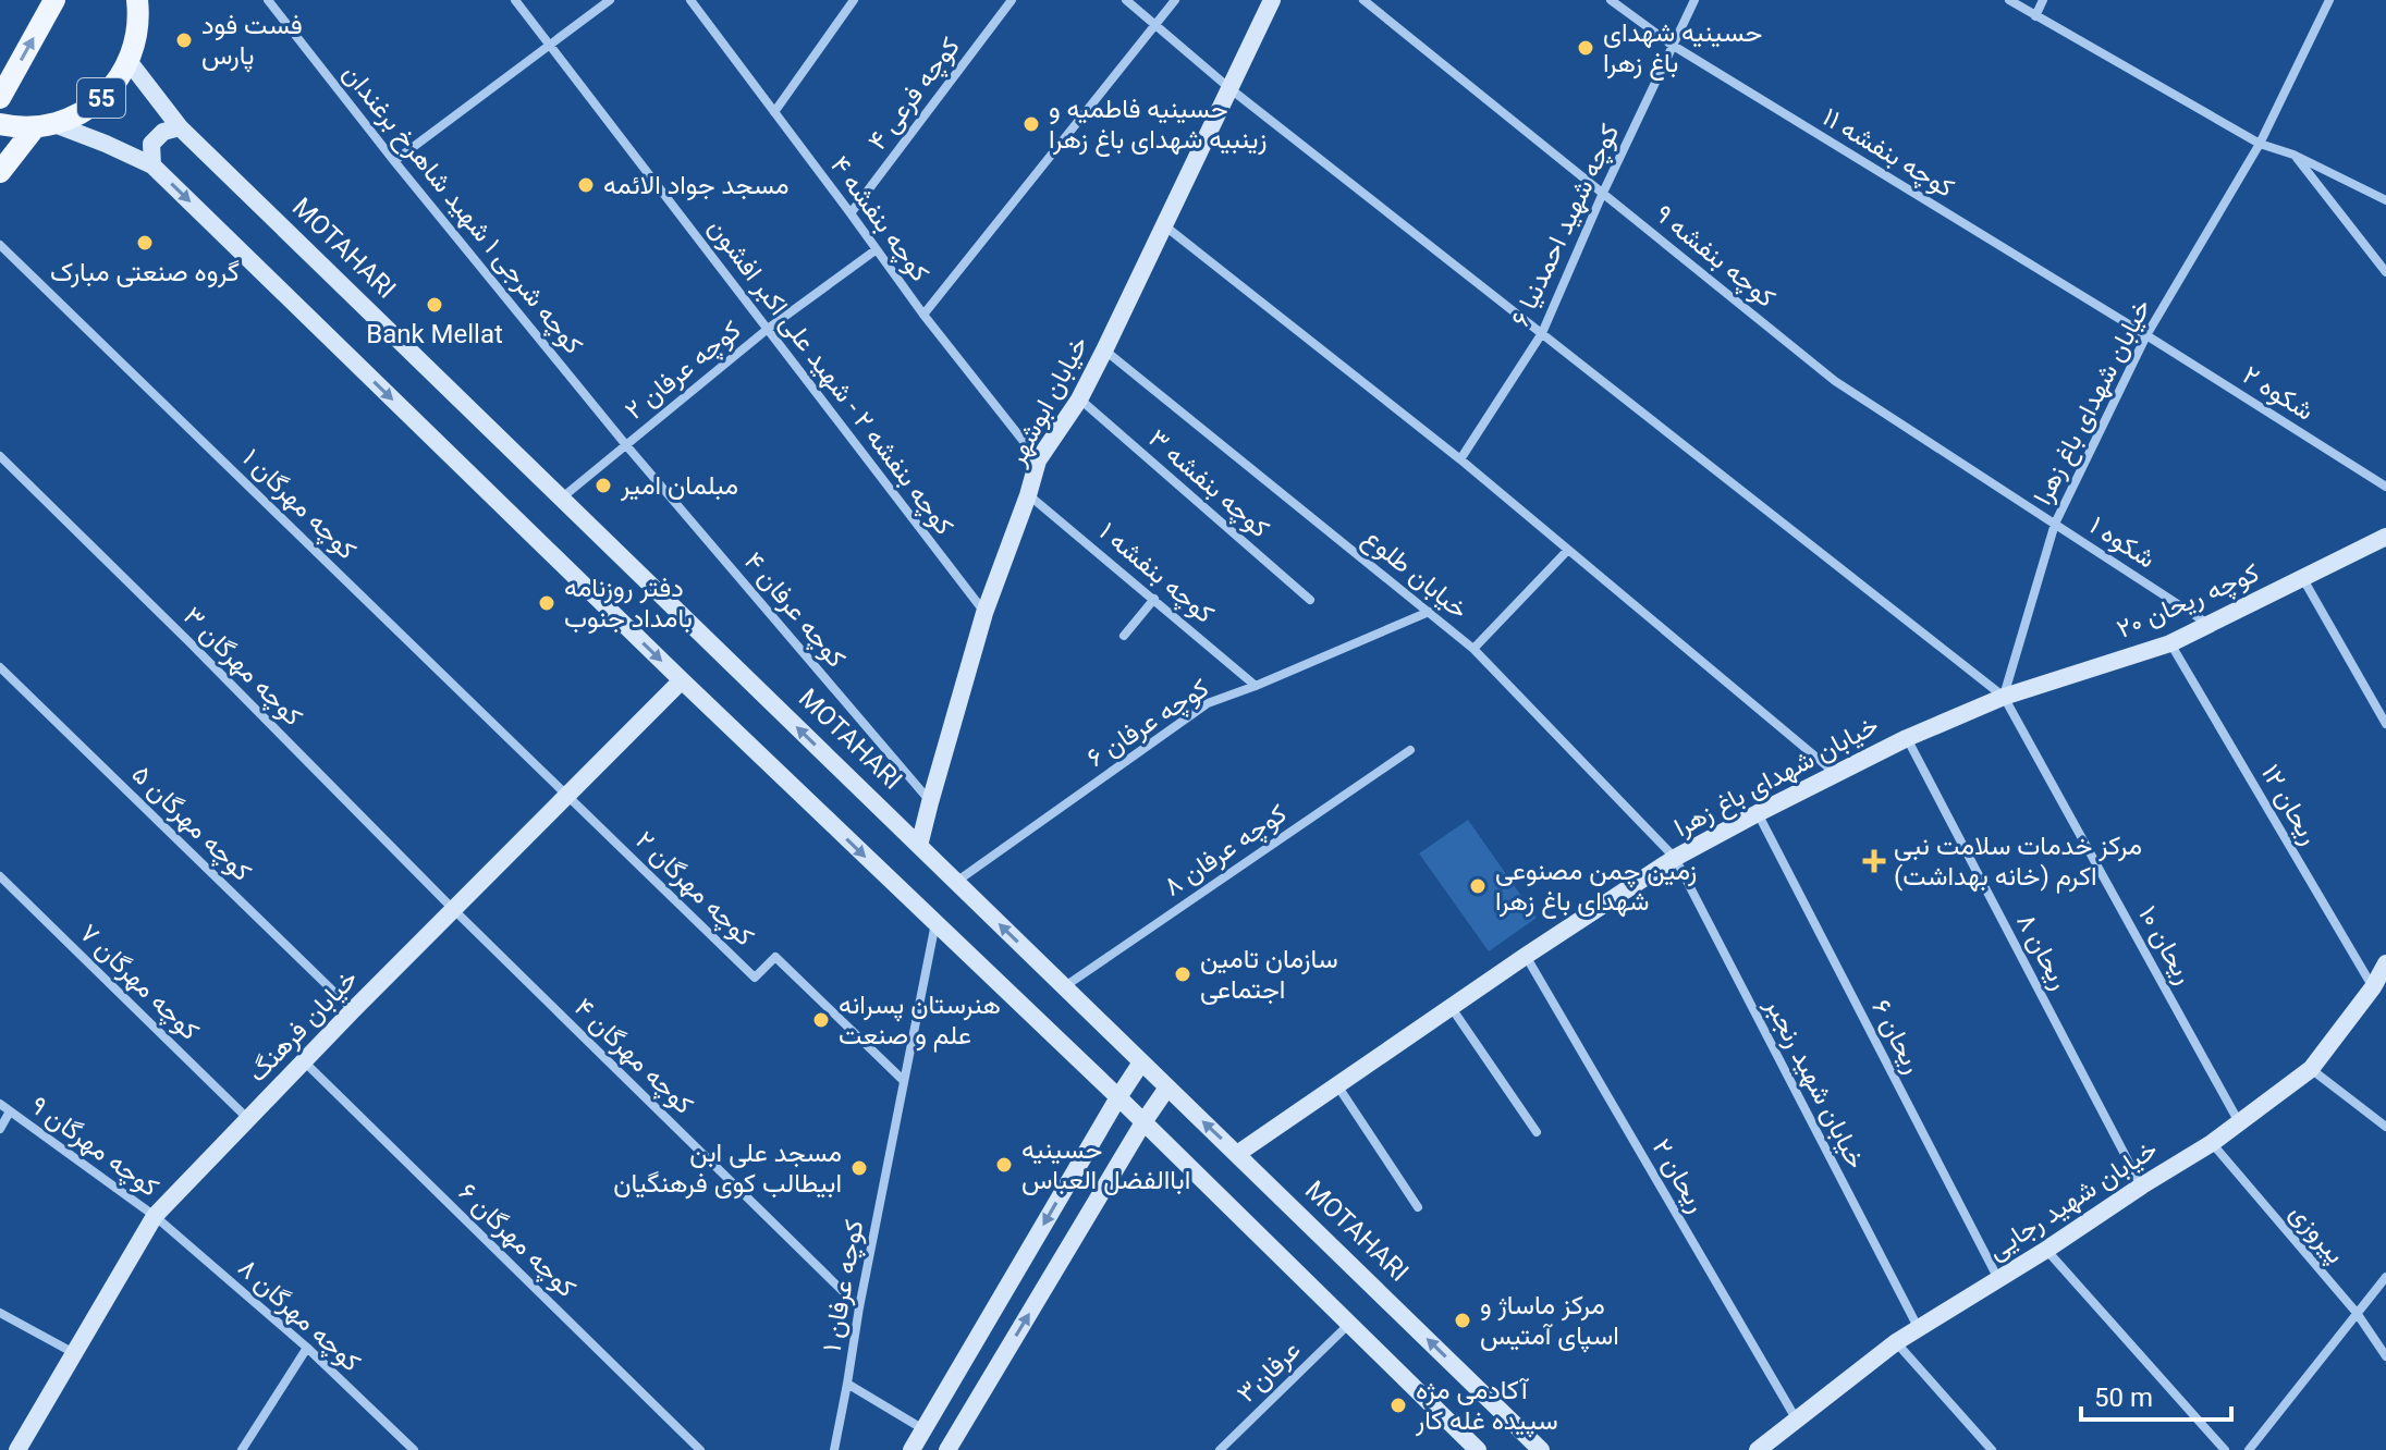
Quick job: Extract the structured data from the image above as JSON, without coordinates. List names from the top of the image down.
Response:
{
  "streets": {
    "main road": ["55"],
    "street": [
      "کوچه فرعی ۴",
      "کوچه بنفشه ۱۱",
      "کوچه شرجی ۱ شهید شاهرخ برغندان",
      "کوچه بنفشه ۴",
      "کوچه شهید احمدنیا ۶",
      "MOTAHARI",
      "کوچه بنفشه ۹",
      "کوچه عرفان ۲",
      "کوچه بنفشه ۲ - شهید علی اکبر افشون",
      "شکوه ۲",
      "خیابان ابوشهر",
      "خیابان شهدای باغ زهرا",
      "کوچه بنفشه ۳",
      "کوچه مهرگان ۱",
      "شکوه ۱",
      "کوچه بنفشه ۱",
      "خیابان طلوع",
      "کوچه ریحان ۲۰",
      "کوچه عرفان ۴",
      "کوچه مهرگان ۳",
      "کوچه عرفان ۶",
      "خیابان شهدای باغ‌ زهرا",
      "ریحان ۱۲",
      "کوچه مهرگان ۵",
      "کوچه عرفان ۸",
      "کوچه مهرگان ۲",
      "ریحان ۱۰",
      "ریحان ۸",
      "کوچه مهرگان ۷",
      "خیابان فرهنگ",
      "ریحان ۶",
      "کوچه مهرگان ۴",
      "خیابان شهید رنجبر",
      "کوچه مهرگان ۹",
      "ریحان ۲",
      "خیابان شهید رجایی",
      "پیروزی",
      "کوچه مهرگان ۶",
      "کوچه عرفان ۱",
      "کوچه مهرگان ۸",
      "عرفان۳"
    ]
  },
  "crossings": [
    ["کوچه فرعی ۴", "کوچه بنفشه ۴"],
    ["55", "MOTAHARI"],
    ["کوچه بنفشه ۱۱", "کوچه شهید احمدنیا ۶"],
    ["کوچه بنفشه ۱۱", "شکوه ۲"],
    ["کوچه بنفشه ۱۱", "خیابان شهدای باغ زهرا"],
    ["کوچه شرجی ۱ شهید شاهرخ برغندان", "کوچه عرفان ۲"],
    ["کوچه شرجی ۱ شهید شاهرخ برغندان", "کوچه عرفان ۴"],
    ["کوچه بنفشه ۴", "کوچه عرفان ۲"],
    ["کوچه بنفشه ۴", "خیابان ابوشهر"],
    ["کوچه شهید احمدنیا ۶", "کوچه بنفشه ۹"],
    ["MOTAHARI", "کوچه عرفان ۲"],
    ["MOTAHARI", "خیابان ابوشهر"],
    ["MOTAHARI", "کوچه عرفان ۶"],
    ["MOTAHARI", "خیابان شهدای باغ‌ زهرا"],
    ["MOTAHARI", "کوچه عرفان ۸"],
    ["کوچه بنفشه ۹", "خیابان شهدای باغ زهرا"],
    ["کوچه بنفشه ۹", "شکوه ۱"],
    ["کوچه عرفان ۲", "کوچه بنفشه ۲ - شهید علی اکبر افشون"],
    ["کوچه عرفان ۲", "کوچه عرفان ۴"],
    ["کوچه بنفشه ۲ - شهید علی اکبر افشون", "خیابان ابوشهر"],
    ["شکوه ۲", "خیابان شهدای باغ زهرا"],
    ["خیابان ابوشهر", "کوچه بنفشه ۳"],
    ["خیابان ابوشهر", "کوچه بنفشه ۱"],
    ["خیابان ابوشهر", "خیابان طلوع"],
    ["خیابان ابوشهر", "کوچه عرفان ۴"],
    ["خیابان شهدای باغ زهرا", "شکوه ۱"],
    ["خیابان شهدای باغ زهرا", "کوچه ریحان ۲۰"],
    ["خیابان شهدای باغ زهرا", "خیابان شهدای باغ‌ زهرا"],
    ["خیابان شهدای باغ زهرا", "ریحان ۱۰"],
    ["کوچه مهرگان ۱", "کوچه مهرگان ۲"],
    ["کوچه مهرگان ۱", "خیابان فرهنگ"],
    ["شکوه ۱", "کوچه ریحان ۲۰"],
    ["کوچه بنفشه ۱", "کوچه عرفان ۶"],
    ["خیابان طلوع", "کوچه عرفان ۶"],
    ["خیابان طلوع", "خیابان شهدای باغ‌ زهرا"],
    ["خیابان طلوع", "خیابان شهید رنجبر"],
    ["کوچه ریحان ۲۰", "خیابان شهدای باغ‌ زهرا"],
    ["کوچه ریحان ۲۰", "ریحان ۱۲"],
    ["کوچه ریحان ۲۰", "ریحان ۱۰"],
    ["کوچه مهرگان ۳", "خیابان فرهنگ"],
    ["کوچه مهرگان ۳", "کوچه مهرگان ۴"],
    ["خیابان شهدای باغ‌ زهرا", "ریحان ۱۰"],
    ["خیابان شهدای باغ‌ زهرا", "ریحان ۸"],
    ["خیابان شهدای باغ‌ زهرا", "ریحان ۶"],
    ["خیابان شهدای باغ‌ زهرا", "خیابان شهید رنجبر"],
    ["خیابان شهدای باغ‌ زهرا", "ریحان ۲"],
    ["ریحان ۱۲", "خیابان شهید رجایی"],
    ["کوچه مهرگان ۵", "خیابان فرهنگ"],
    ["کوچه مهرگان ۲", "خیابان فرهنگ"],
    ["کوچه مهرگان ۲", "کوچه عرفان ۱"],
    ["ریحان ۱۰", "خیابان شهید رجایی"],
    ["ریحان ۸", "خیابان شهید رجایی"],
    ["کوچه مهرگان ۷", "خیابان فرهنگ"],
    ["خیابان فرهنگ", "کوچه مهرگان ۴"],
    ["خیابان فرهنگ", "کوچه مهرگان ۹"],
    ["خیابان فرهنگ", "کوچه مهرگان ۶"],
    ["خیابان فرهنگ", "کوچه مهرگان ۸"],
    ["ریحان ۶", "خیابان شهید رجایی"],
    ["کوچه مهرگان ۴", "کوچه عرفان ۱"],
    ["خیابان شهید رنجبر", "خیابان شهید رجایی"],
    ["کوچه مهرگان ۹", "کوچه مهرگان ۸"],
    ["ریحان ۲", "خیابان شهید رجایی"],
    ["خیابان شهید رجایی", "پیروزی"]
  ],
  "places": {
    "other": [
      "فست فود پارس",
      "حسینیه شهدای باغ زهرا",
      "حسینیه فاطمیه و زینبیه شهدای باغ زهرا",
      "مسجد جواد الائمه",
      "گروه صنعتی مبارک",
      "Bank Mellat",
      "مبلمان امیر",
      "دفتر روزنامه بامداد جنوب",
      "زمین چمن مصنوعی شهدای باغ زهرا",
      "سازمان تامین اجتماعی",
      "هنرستان پسرانه علم و صنعت",
      "حسینیه اباالفضل العباس",
      "مسجد علی ابن ابیطالب کوی فرهنگیان",
      "مرکز ماساژ و اسپای آمتیس",
      "آکادمی مژه سپیده غله کار"
    ],
    "health": ["مرکز خدمات سلامت نبی اکرم (خانه بهداشت)"]
  },
  "scale_bar": "50 m"
}
